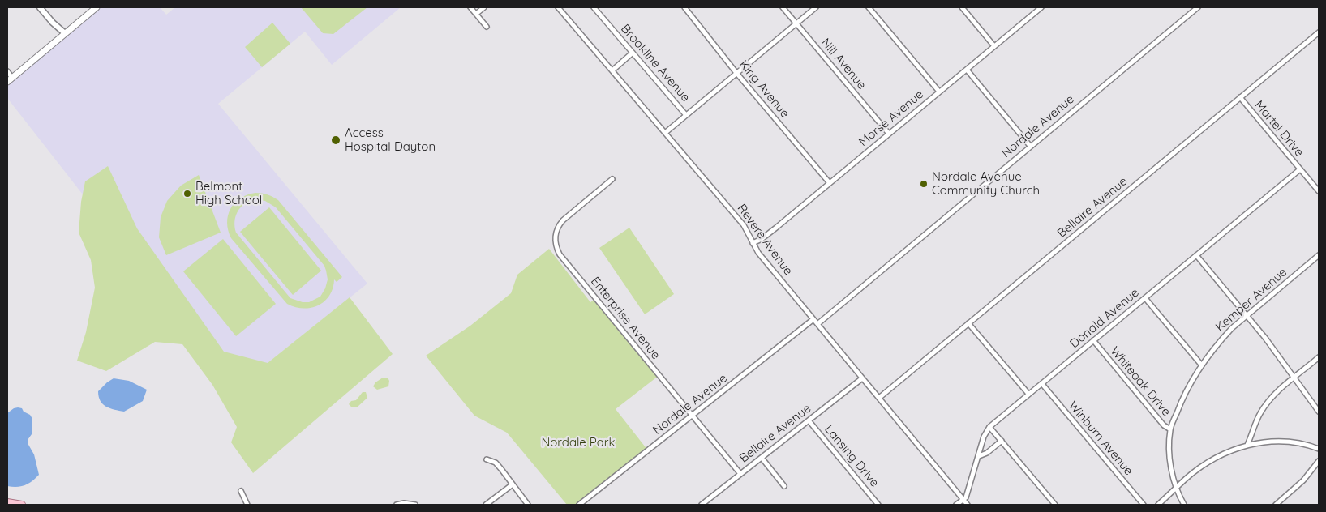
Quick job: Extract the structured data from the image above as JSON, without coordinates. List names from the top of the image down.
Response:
{
  "streets": {
    "street": [
      "Brookline Avenue",
      "Nill Avenue",
      "King Avenue",
      "Morse Avenue",
      "Nordale Avenue",
      "Martel Drive",
      "Bellaire Avenue",
      "Revere Avenue",
      "Kemper Avenue",
      "Enterprise Avenue",
      "Donald Avenue",
      "Whiteoak Drive",
      "Winburn Avenue",
      "Lansing Drive"
    ]
  },
  "crossings": [
    ["Nill Avenue", "Morse Avenue"],
    ["King Avenue", "Morse Avenue"],
    ["Morse Avenue", "Revere Avenue"],
    ["Nordale Avenue", "Revere Avenue"],
    ["Nordale Avenue", "Enterprise Avenue"],
    ["Martel Drive", "Bellaire Avenue"],
    ["Martel Drive", "Donald Avenue"],
    ["Bellaire Avenue", "Revere Avenue"],
    ["Bellaire Avenue", "Enterprise Avenue"],
    ["Bellaire Avenue", "Lansing Drive"],
    ["Revere Avenue", "Donald Avenue"],
    ["Kemper Avenue", "Whiteoak Drive"],
    ["Donald Avenue", "Whiteoak Drive"],
    ["Donald Avenue", "Winburn Avenue"]
  ],
  "parks": ["Nordale Park"],
  "places": ["Access Hospital Dayton", "Nordale Avenue Community Church", "Belmont High School"]
}
